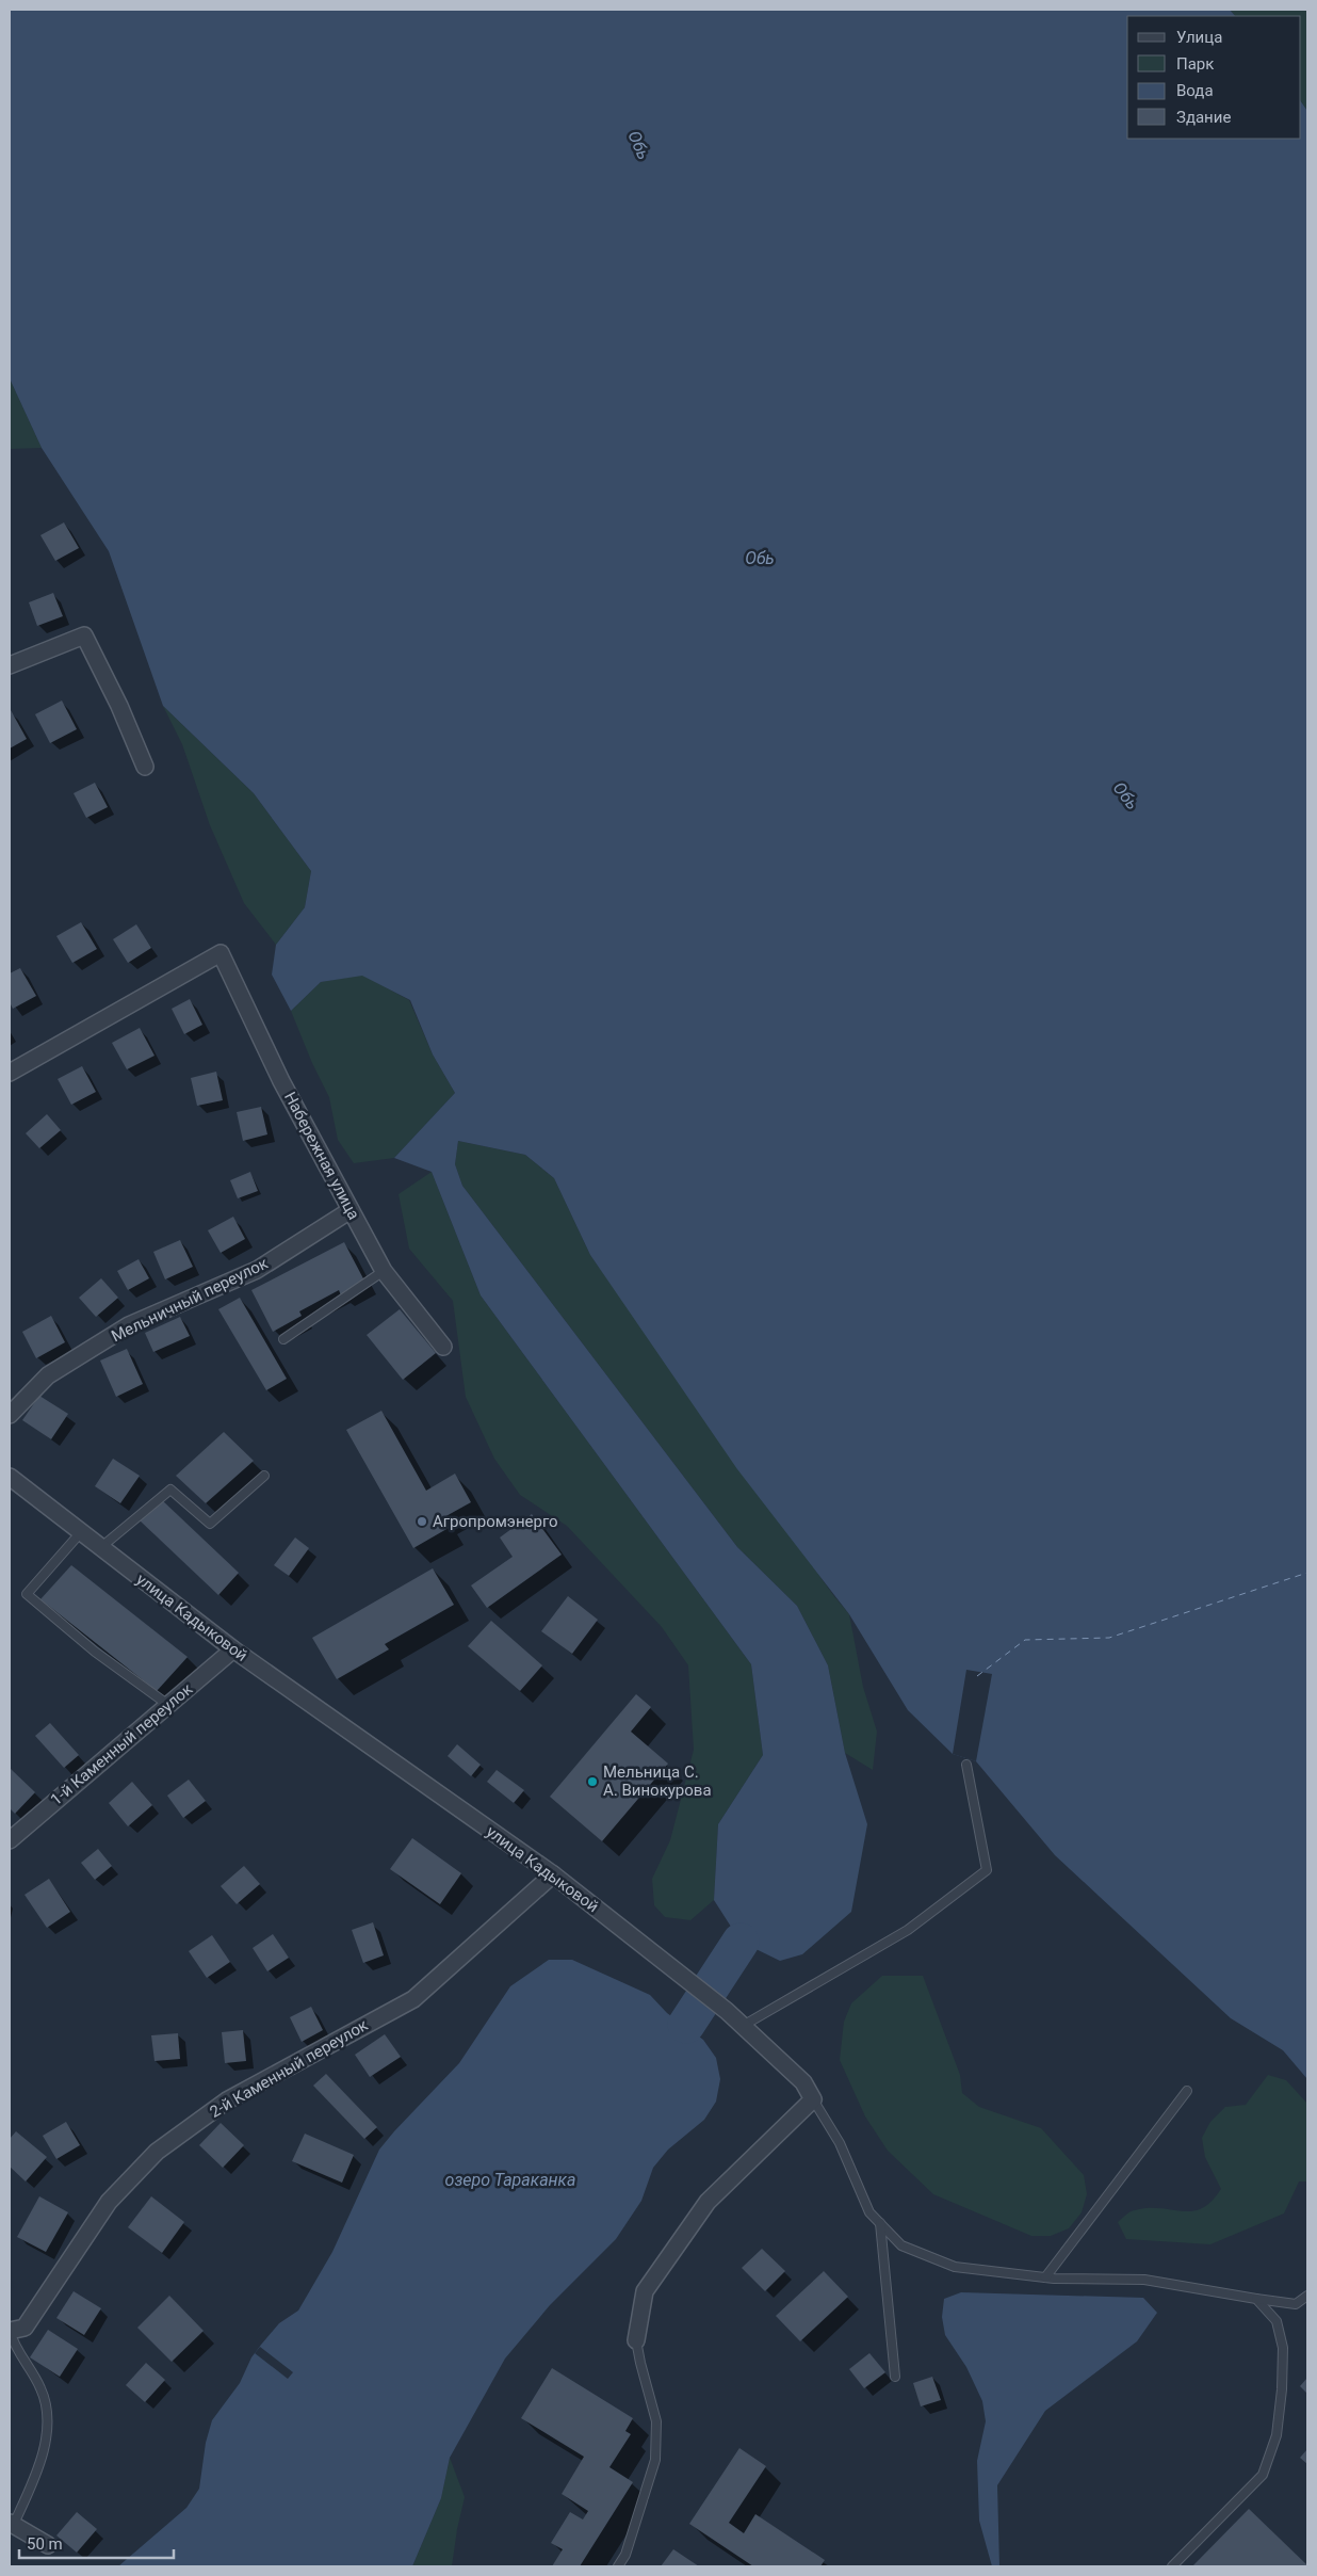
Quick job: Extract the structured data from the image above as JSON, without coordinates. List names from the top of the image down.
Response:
{
  "streets": {
    "street": [
      "Набережная улица",
      "Мельничный переулок",
      "улица Кадыковой",
      "1-й Каменный переулок",
      "2-й Каменный переулок"
    ]
  },
  "crossings": [
    ["Набережная улица", "Мельничный переулок"],
    ["улица Кадыковой", "1-й Каменный переулок"],
    ["улица Кадыковой", "2-й Каменный переулок"]
  ],
  "water": ["Обь", "озеро Тараканка"],
  "places": ["Агропромэнерго", "Мельница С. А. Винокурова"],
  "legend": [
    "Улица",
    "Парк",
    "Вода",
    "Здание"
  ],
  "scale_bar": "50 m"
}
